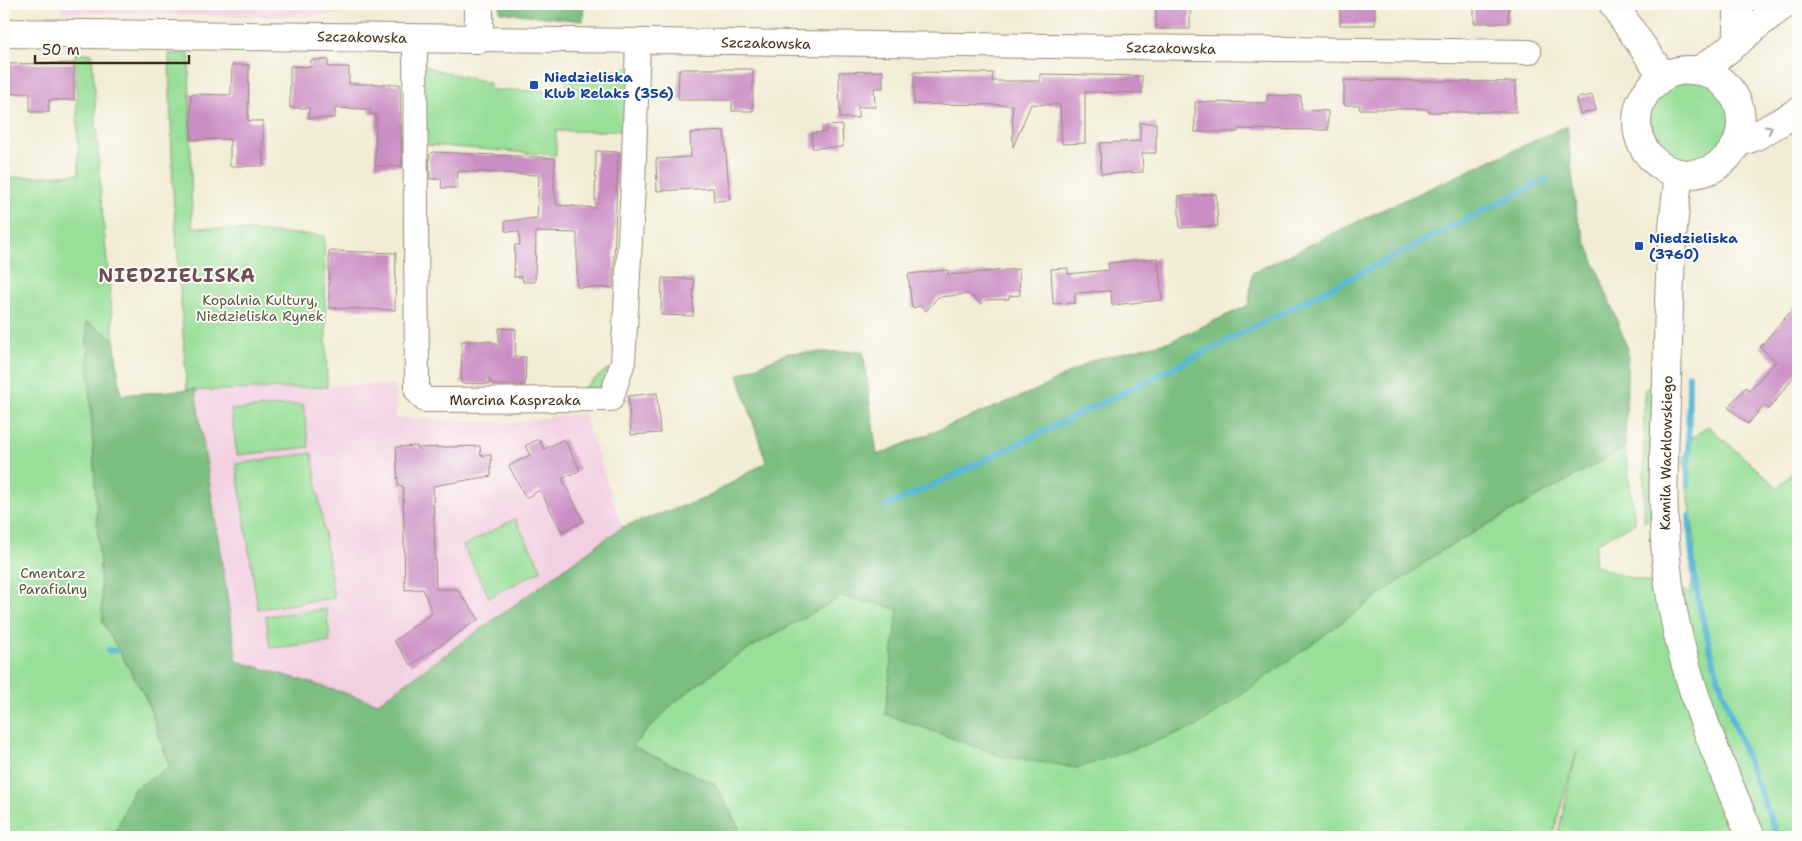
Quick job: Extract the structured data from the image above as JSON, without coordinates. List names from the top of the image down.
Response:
{
  "streets": {
    "street": ["Szczakowska", "Marcina Kasprzaka", "Kamila Wachlowskiego"]
  },
  "crossings": [
    ["Szczakowska", "Marcina Kasprzaka"]
  ],
  "districts": ["NIEDZIELISKA"],
  "parks": ["Kopalnia Kultury, Niedzieliska Rynek", "Cmentarz Parafialny"],
  "places": {
    "transit": ["Niedzieliska Klub Relaks (356)", "Niedzieliska (3760)"]
  },
  "scale_bar": "50 m"
}
